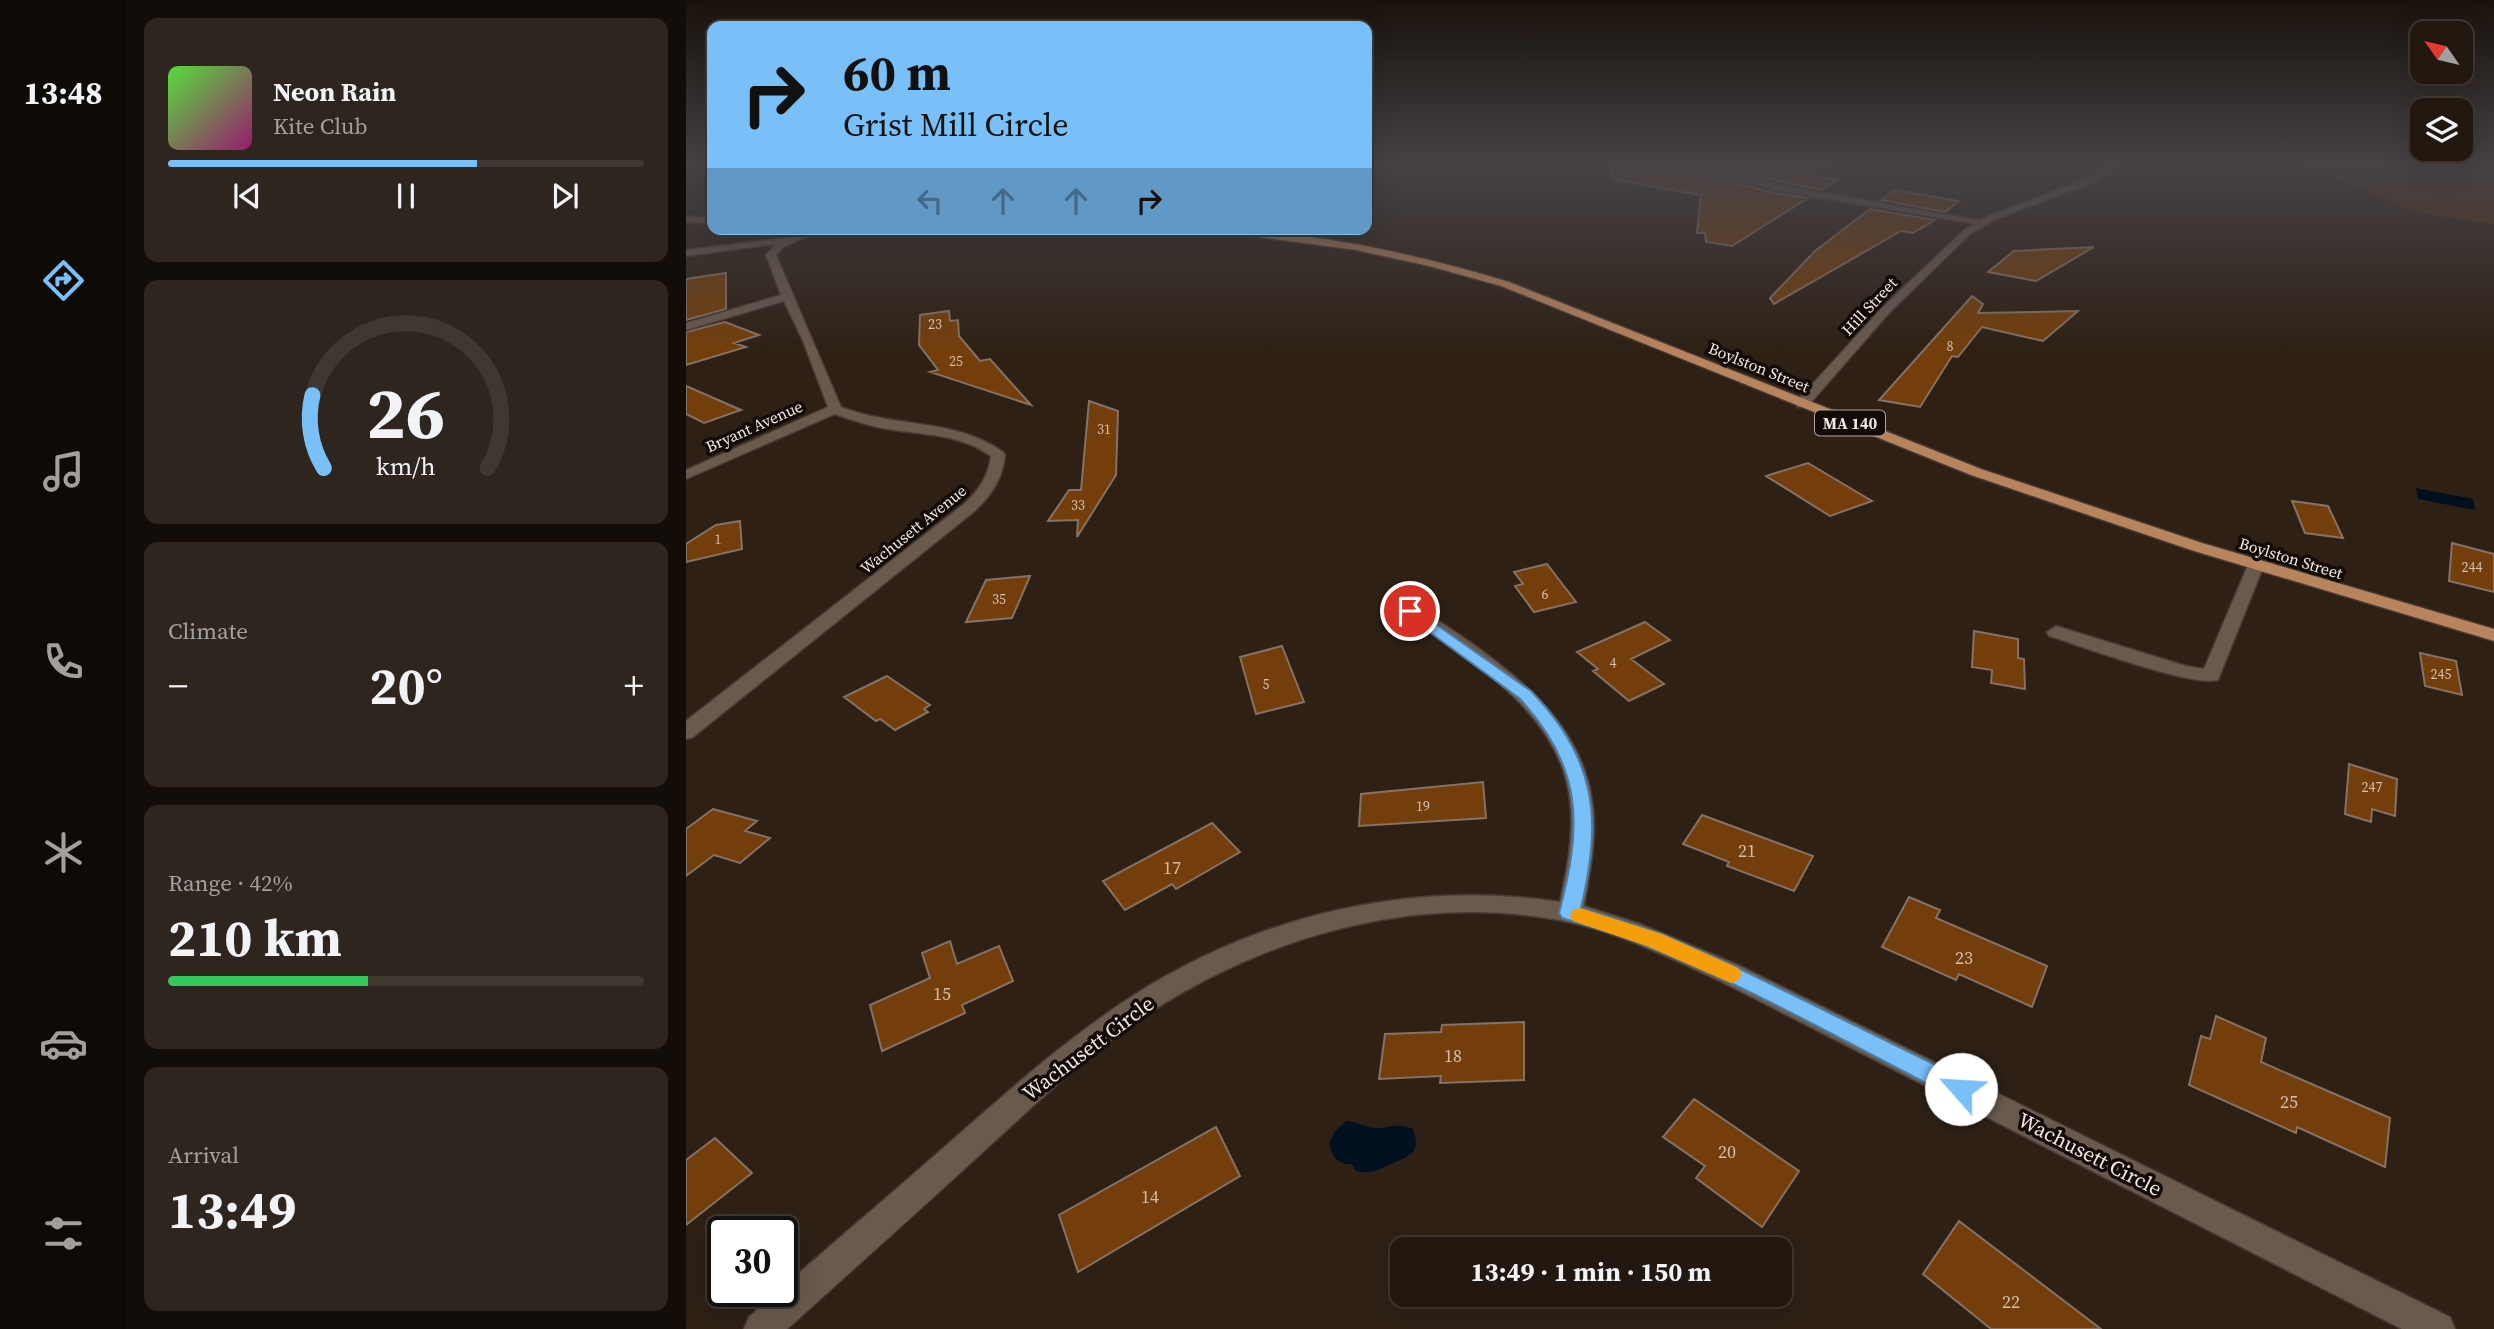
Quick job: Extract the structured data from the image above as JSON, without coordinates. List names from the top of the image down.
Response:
{
  "streets": {
    "main road": ["Boylston Street", "MA 140"],
    "street": [
      "Hill Street",
      "Bryant Avenue",
      "Wachusett Avenue",
      "Wachusett Circle"
    ]
  },
  "crossings": [
    ["Hill Street", "Boylston Street"],
    ["Bryant Avenue", "Wachusett Avenue"]
  ],
  "house_numbers": [
    "23",
    "8",
    "25",
    "31",
    "33",
    "1",
    "244",
    "6",
    "35",
    "4",
    "245",
    "5",
    "247",
    "19",
    "21",
    "17",
    "23",
    "15",
    "18",
    "25",
    "20",
    "14",
    "22"
  ],
  "north": "top left",
  "page": {
    "tabs": "13:48",
    "turn": ["60 m", "Grist Mill Circle"],
    "song": ["Neon Rain", "Kite Club"],
    "tile": [
      "Climate",
      ["Range · 42%", "210 km"],
      ["Arrival", "13:49"]
    ],
    "heat": ["−", "20°", "+"],
    "limit": "30",
    "trip": "13:49 · 1 min · 150 m",
    "gauge": ["26", "km/h"]
  }
}
